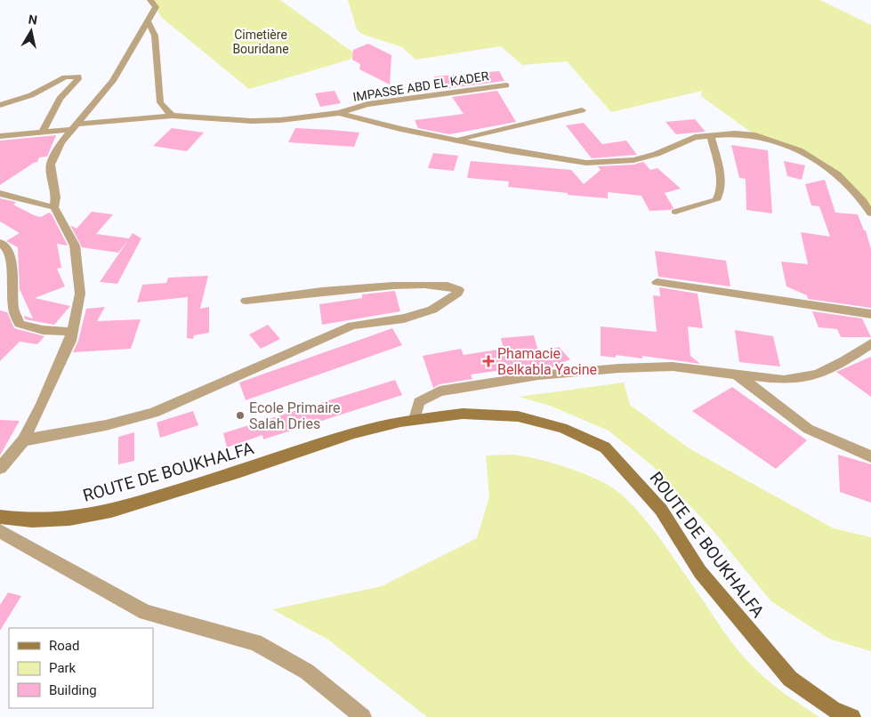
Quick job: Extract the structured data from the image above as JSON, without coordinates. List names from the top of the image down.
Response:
{
  "streets": {
    "main road": ["ROUTE DE BOUKHALFA"],
    "street": ["IMPASSE ABD EL KADER"]
  },
  "parks": ["Cimetière Bouridane"],
  "places": {
    "health": ["Phamacie Belkabla Yacine"],
    "other": ["Ecole Primaire Salah Dries"]
  },
  "legend": ["Road", "Park", "Building"],
  "north": "top"
}
